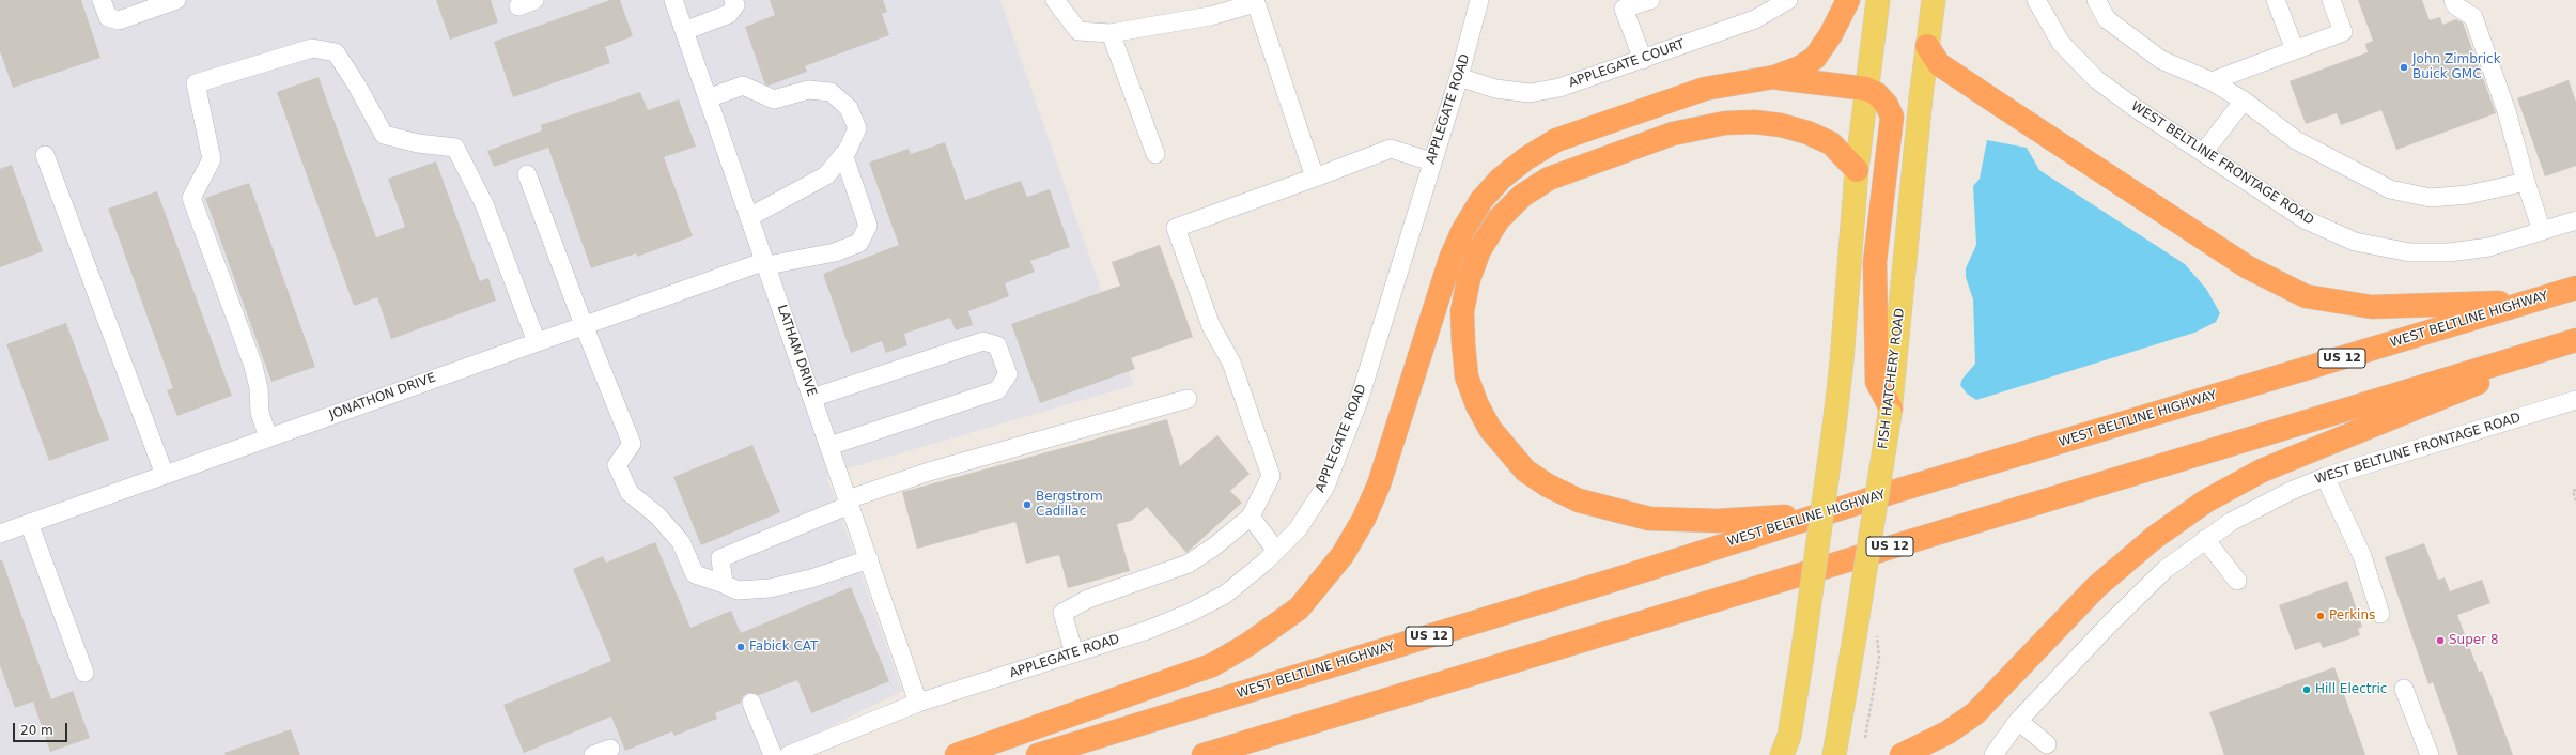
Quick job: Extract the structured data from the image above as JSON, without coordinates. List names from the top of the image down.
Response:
{
  "streets": {
    "highway": ["WEST BELTLINE HIGHWAY", "US 12"],
    "main road": ["FISH HATCHERY ROAD"],
    "street": [
      "APPLEGATE COURT",
      "APPLEGATE ROAD",
      "WEST BELTLINE FRONTAGE ROAD",
      "LATHAM DRIVE",
      "JONATHON DRIVE"
    ]
  },
  "crossings": [
    ["APPLEGATE COURT", "APPLEGATE ROAD"],
    ["APPLEGATE ROAD", "LATHAM DRIVE"],
    ["LATHAM DRIVE", "JONATHON DRIVE"]
  ],
  "places": [
    "John Zimbrick Buick GMC",
    "Bergstrom Cadillac",
    "Perkins",
    "Super 8",
    "Fabick CAT",
    "Hill Electric"
  ],
  "scale_bar": "20 m"
}
